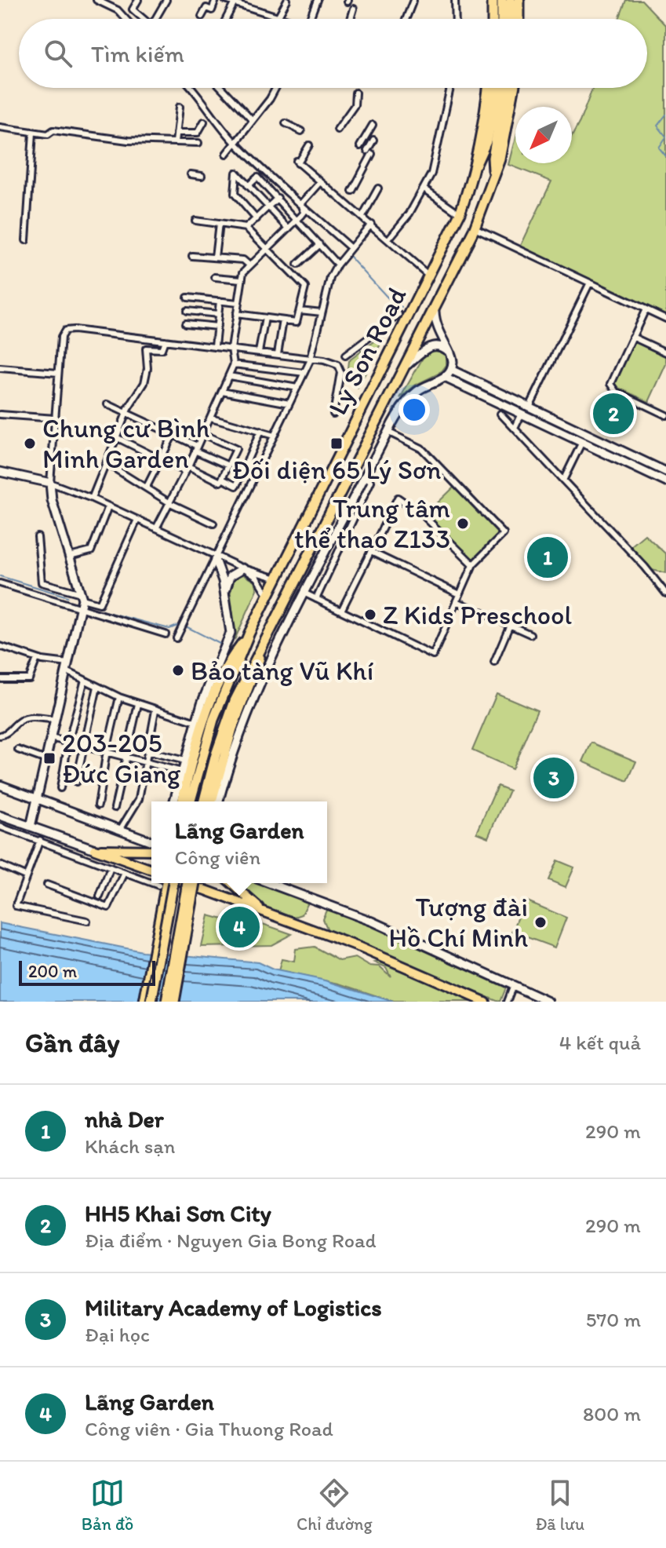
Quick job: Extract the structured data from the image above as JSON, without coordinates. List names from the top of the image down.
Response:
{
  "streets": {
    "highway": ["Ly Son Road"]
  },
  "places": {
    "other": [
      "Chung cư Bình Minh Garden",
      "Trung tâm thể thao Z133",
      "Z Kids Preschool",
      "Bảo tàng Vũ Khí",
      "Tượng đài Hồ Chí Minh"
    ],
    "transit": ["Đối diện 65 Lý Sơn", "203-205 Đức Giang"]
  },
  "scale_bar": "200 m",
  "north": "bottom left",
  "page": {
    "search": "Tìm kiếm",
    "pins": [
      "2",
      "1",
      "3",
      "4"
    ],
    "popup": ["Lãng Garden", "Công viên"],
    "scale": "200 m",
    "heading": ["Gần đây", "4 kết quả"],
    "list": [
      {
        "mark": "1",
        "name": "nhà Der",
        "note": "Khách sạn",
        "value": "290 m"
      },
      {
        "mark": "2",
        "name": "HH5 Khai Sơn City",
        "note": "Địa điểm · Nguyen Gia Bong Road",
        "value": "290 m"
      },
      {
        "mark": "3",
        "name": "Military Academy of Logistics",
        "note": "Đại học",
        "value": "570 m"
      },
      {
        "mark": "4",
        "name": "Lãng Garden",
        "note": "Công viên · Gia Thuong Road",
        "value": "800 m"
      }
    ],
    "nav": ["Bản đồ", "Chỉ đường", "Đã lưu"]
  }
}
